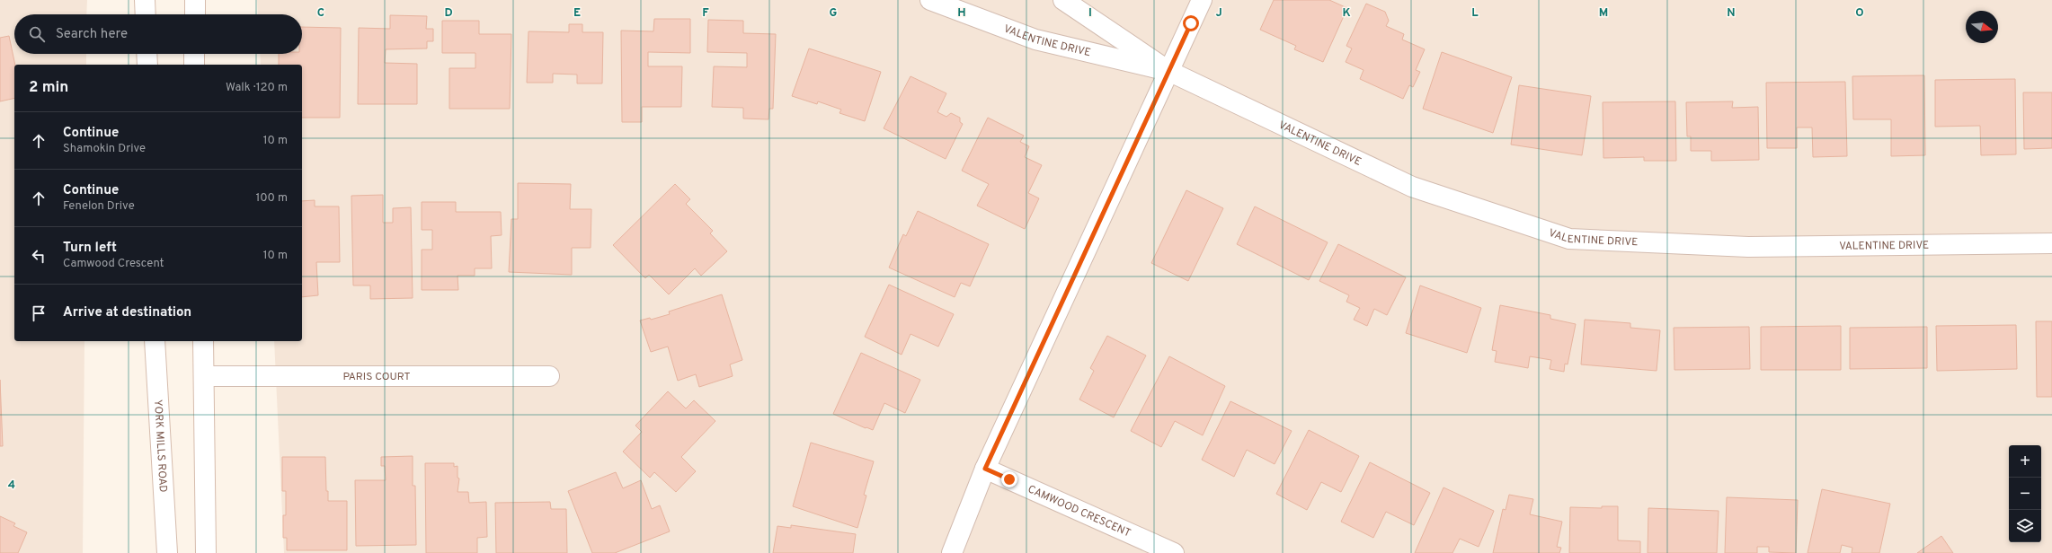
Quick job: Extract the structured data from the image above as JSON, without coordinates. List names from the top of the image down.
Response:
{
  "streets": {
    "street": [
      "VALENTINE DRIVE",
      "PARIS COURT",
      "YORK MILLS ROAD",
      "CAMWOOD CRESCENT"
    ]
  },
  "north": "right",
  "page": {
    "search": "Search here",
    "heading": ["2 min", "Walk · 120 m"],
    "list": [
      ["Continue", "Shamokin Drive", "10 m"],
      ["Continue", "Fenelon Drive", "100 m"],
      ["Turn left", "Camwood Crescent", "10 m"],
      "Arrive at destination"
    ],
    "map_buttons": ["+", "−"]
  },
  "grid": {
    "columns": [
      "C",
      "D",
      "E",
      "F",
      "G",
      "H",
      "I",
      "J",
      "K",
      "L",
      "M",
      "N",
      "O"
    ],
    "rows": ["4"]
  }
}
